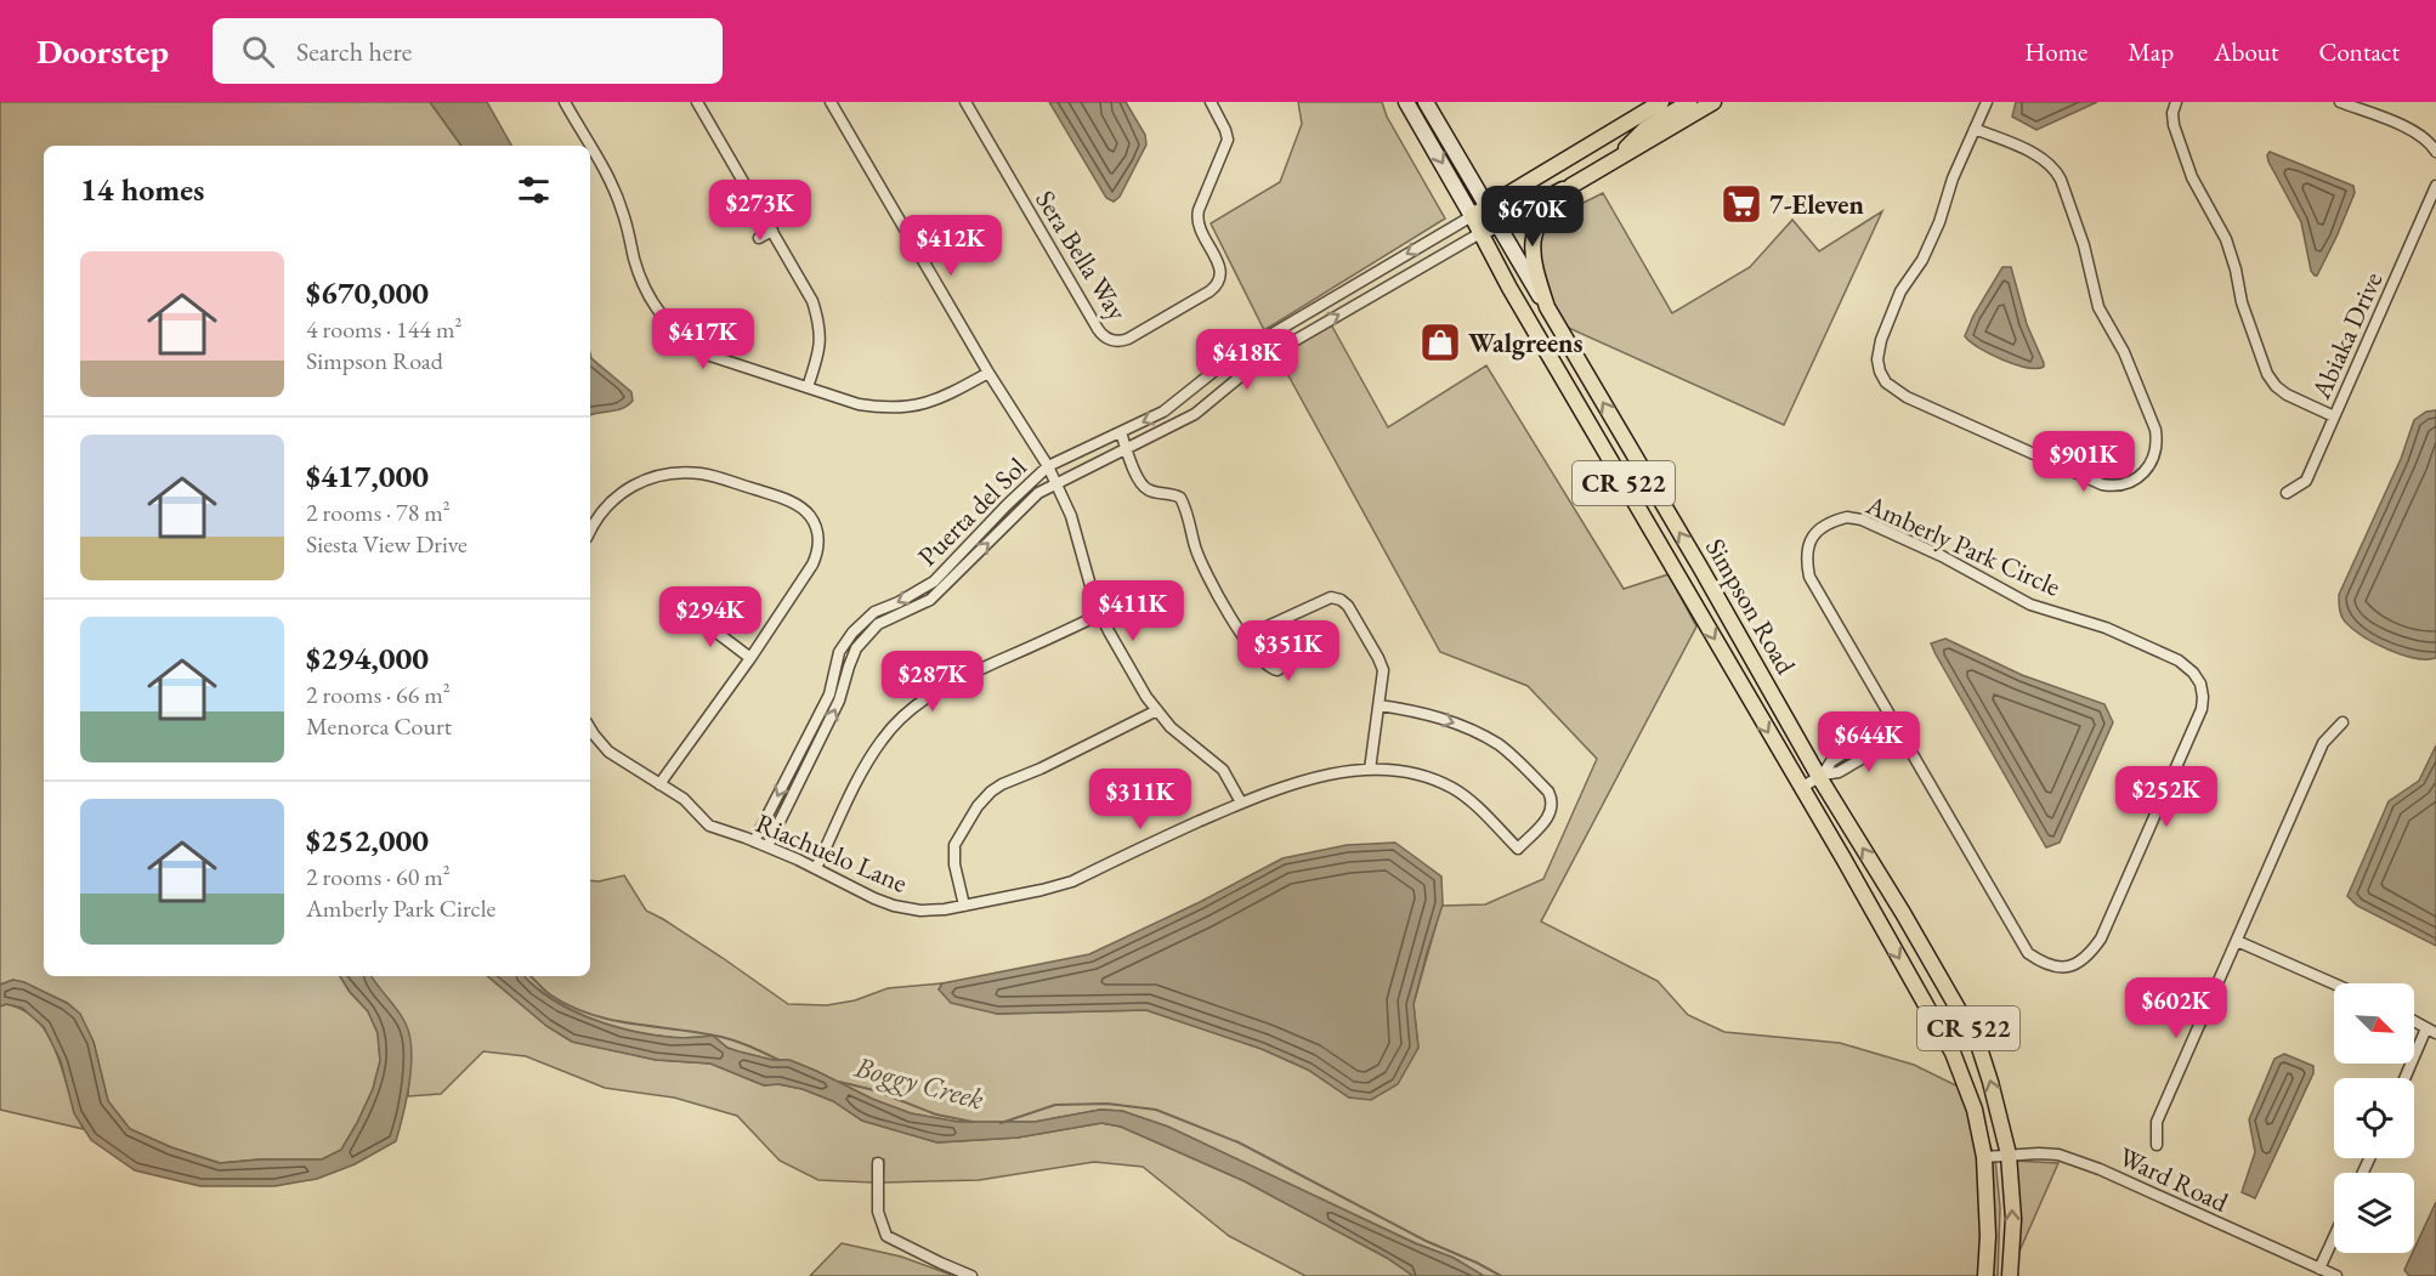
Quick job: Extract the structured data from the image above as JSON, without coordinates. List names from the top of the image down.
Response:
{
  "streets": {
    "main road": ["CR 522", "Simpson Road"],
    "street": [
      "Sera Bella Way",
      "Abiaka Drive",
      "Puerta del Sol",
      "Amberly Park Circle",
      "Riachuelo Lane",
      "Ward Road"
    ]
  },
  "crossings": [
    ["CR 522", "Simpson Road"],
    ["Puerta del Sol", "Simpson Road"],
    ["Puerta del Sol", "Riachuelo Lane"],
    ["Simpson Road", "Ward Road"]
  ],
  "water": ["Boggy Creek"],
  "places": {
    "supermarket": ["7-Eleven"],
    "shop": ["Walgreens"]
  },
  "north": "bottom right",
  "page": {
    "header": "Doorstep",
    "search": "Search here",
    "nav": [
      "Home",
      "Map",
      "About",
      "Contact"
    ],
    "heading": "14 homes",
    "price": [
      "$273K",
      "$670K",
      "$412K",
      "$417K",
      "$418K",
      "$901K",
      "$411K",
      "$294K",
      "$351K",
      "$287K",
      "$644K",
      "$252K",
      "$311K",
      "$602K"
    ],
    "list": [
      {
        "name": "$670,000",
        "note": "4 rooms · 144 m² · Simpson Road"
      },
      {
        "name": "$417,000",
        "note": "2 rooms · 78 m² · Siesta View Drive"
      },
      {
        "name": "$294,000",
        "note": "2 rooms · 66 m² · Menorca Court"
      },
      {
        "name": "$252,000",
        "note": "2 rooms · 60 m² · Amberly Park Circle"
      }
    ]
  }
}
